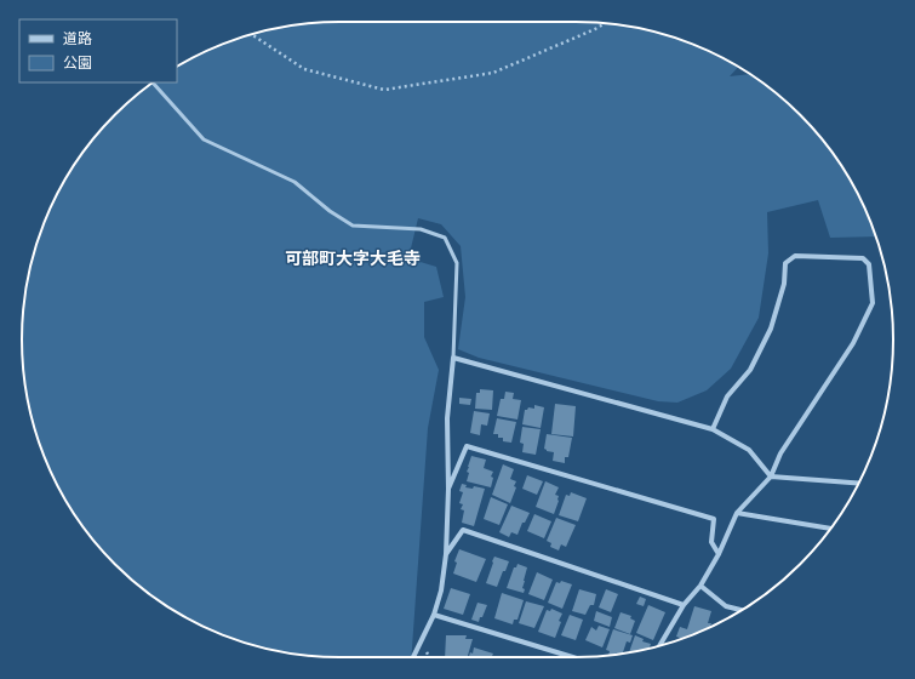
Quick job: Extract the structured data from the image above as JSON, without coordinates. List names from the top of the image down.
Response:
{
  "districts": ["可部町大字大毛寺"],
  "legend": ["道路", "公園"]
}
